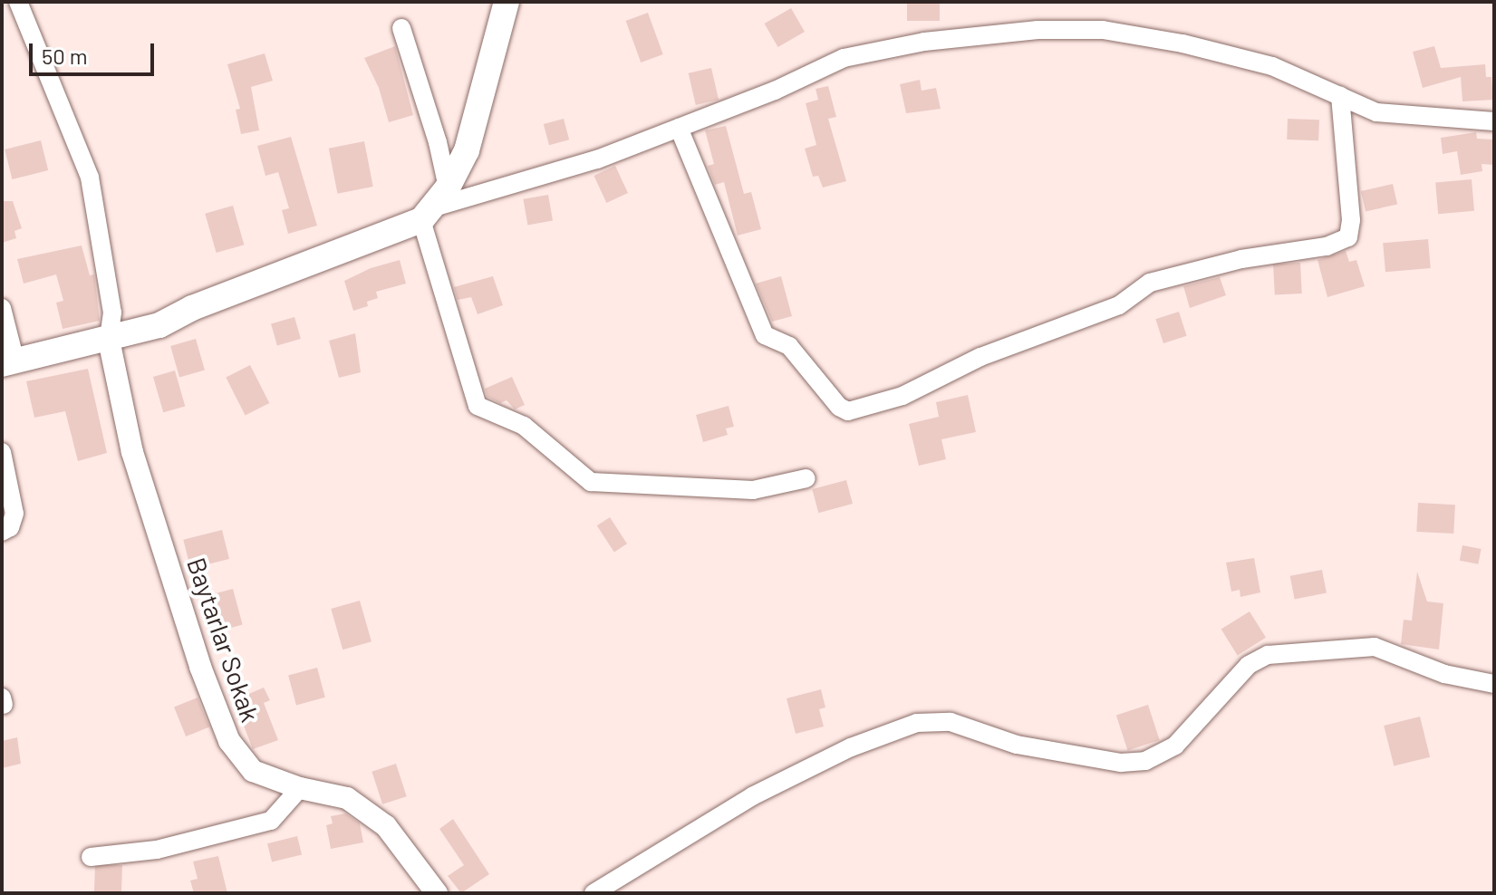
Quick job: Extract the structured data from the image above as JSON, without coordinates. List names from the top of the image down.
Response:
{
  "streets": {
    "street": ["Baytarlar Sokak"]
  },
  "scale_bar": "50 m"
}
